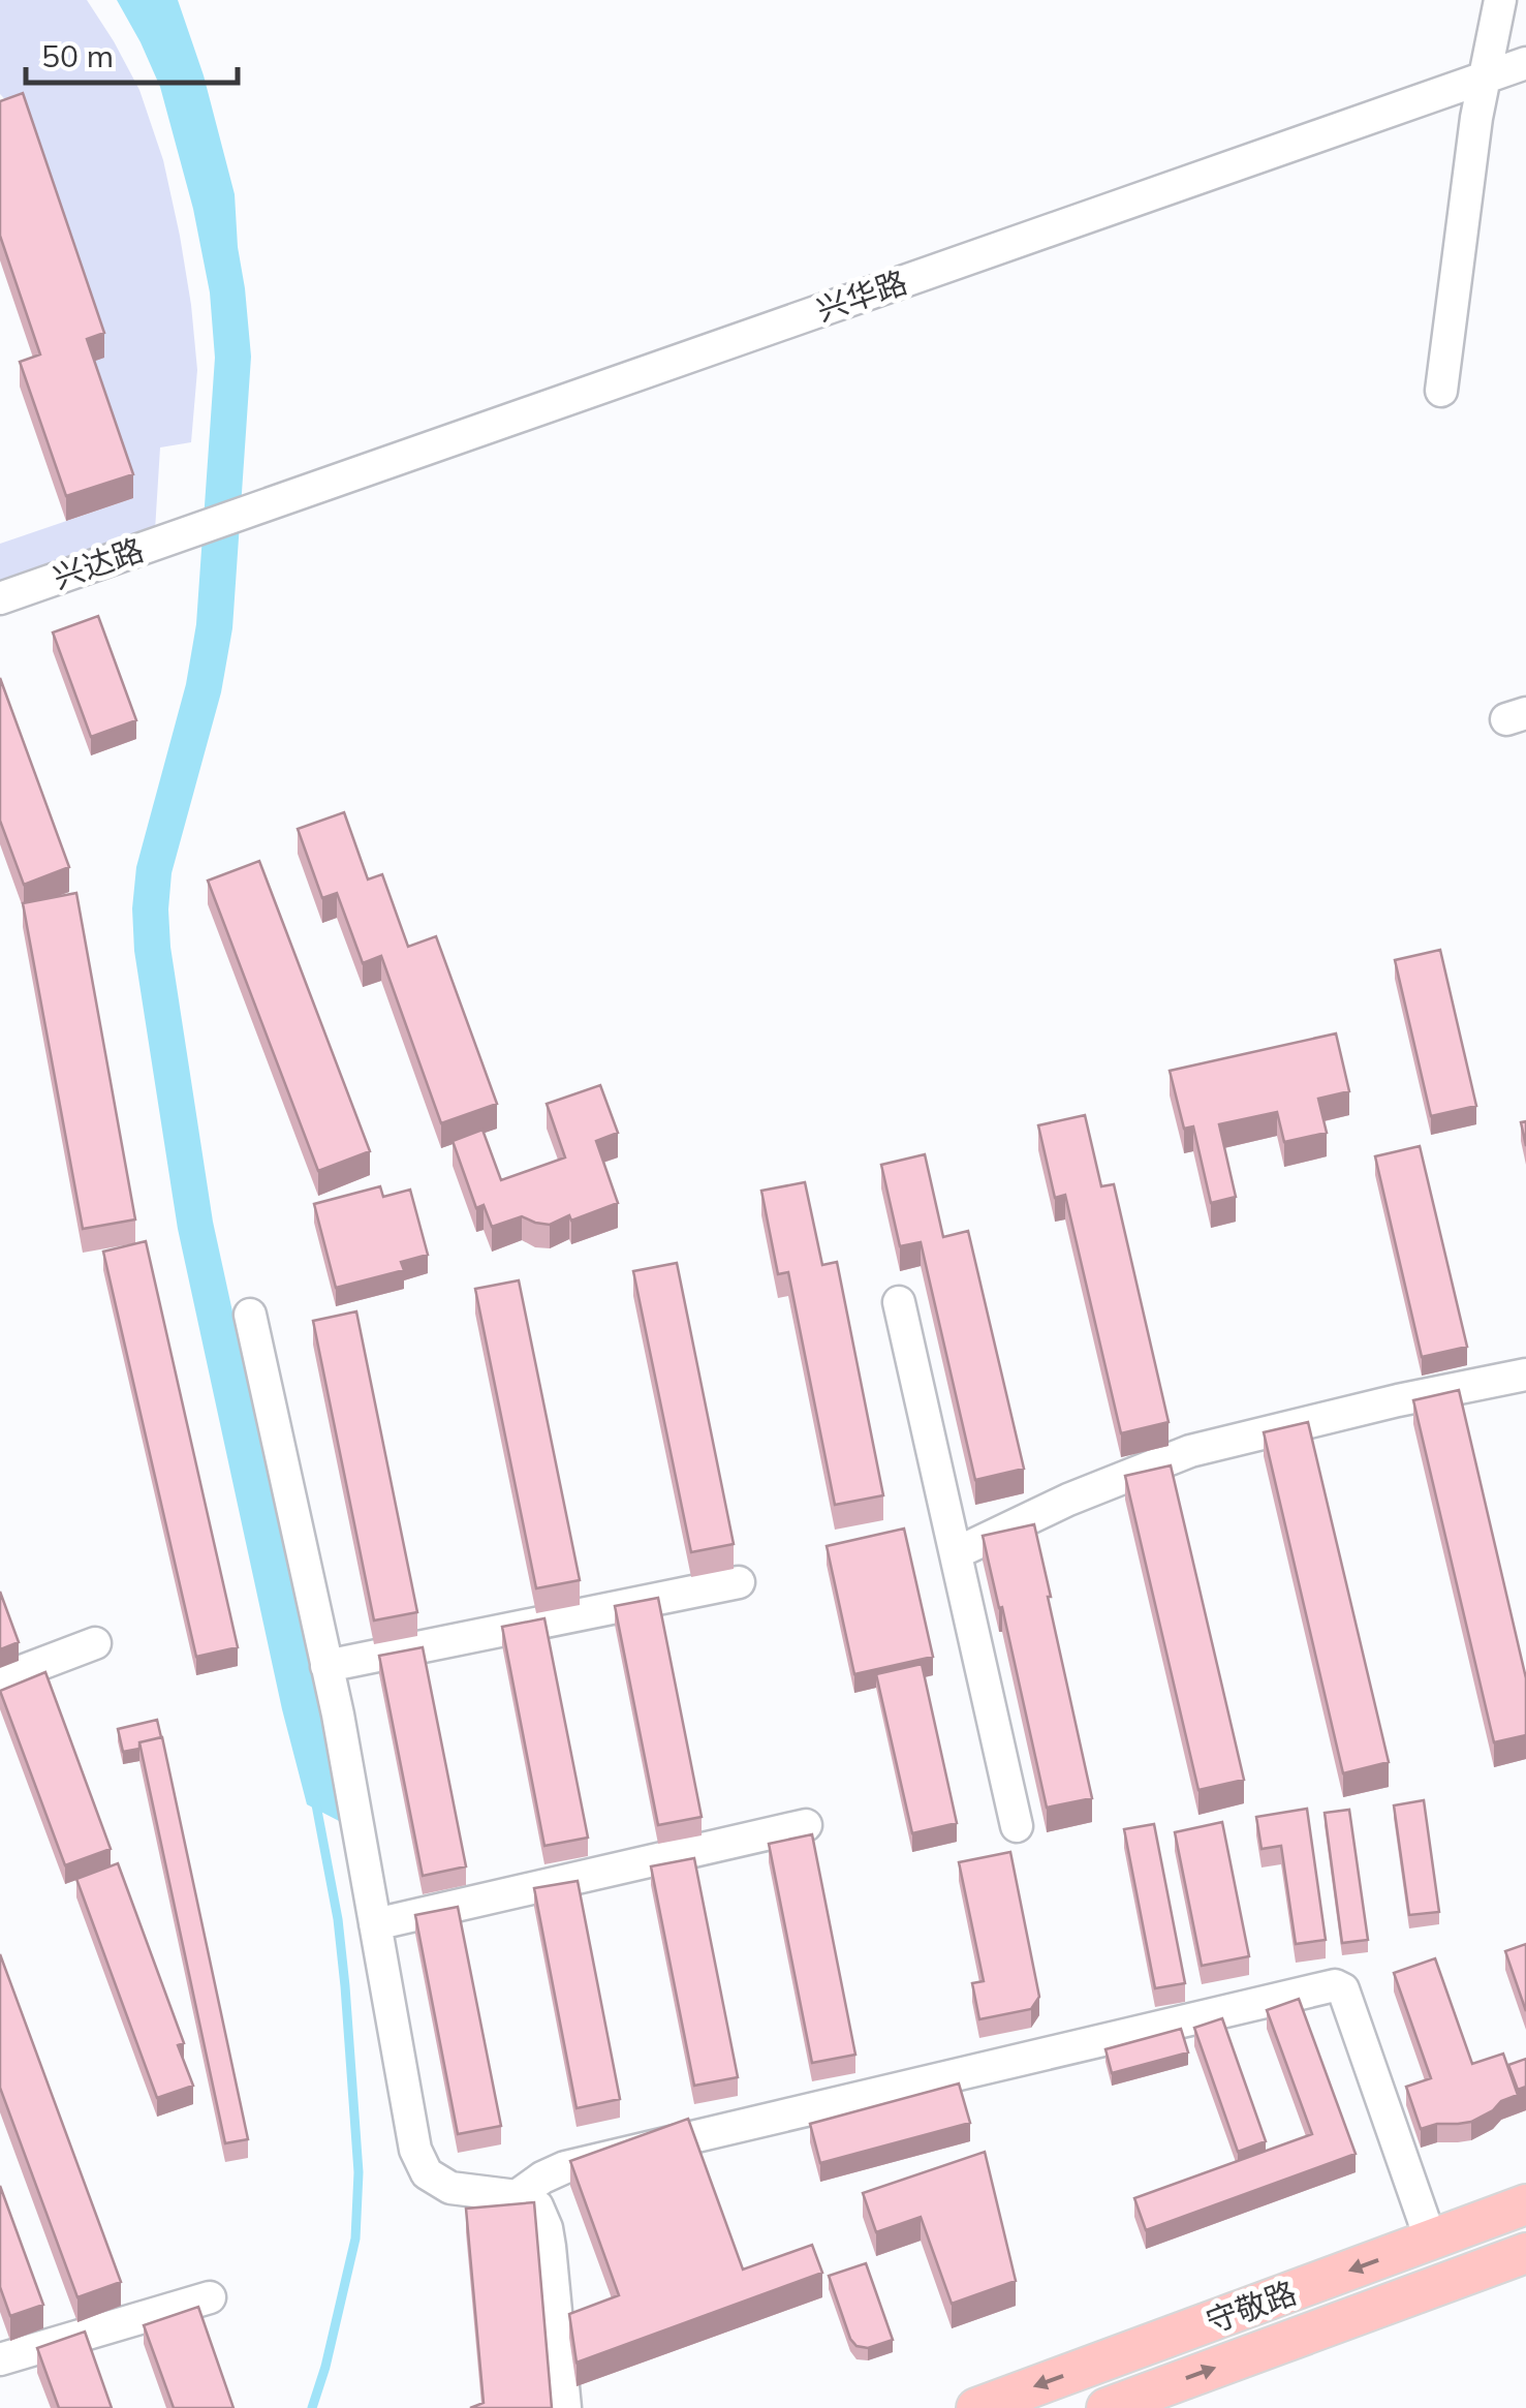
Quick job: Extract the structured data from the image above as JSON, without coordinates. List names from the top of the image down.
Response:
{
  "streets": {
    "main road": ["守敬路"],
    "street": ["兴华路", "兴达路"]
  },
  "crossings": [
    ["兴华路", "兴达路"]
  ],
  "scale_bar": "50 m"
}
